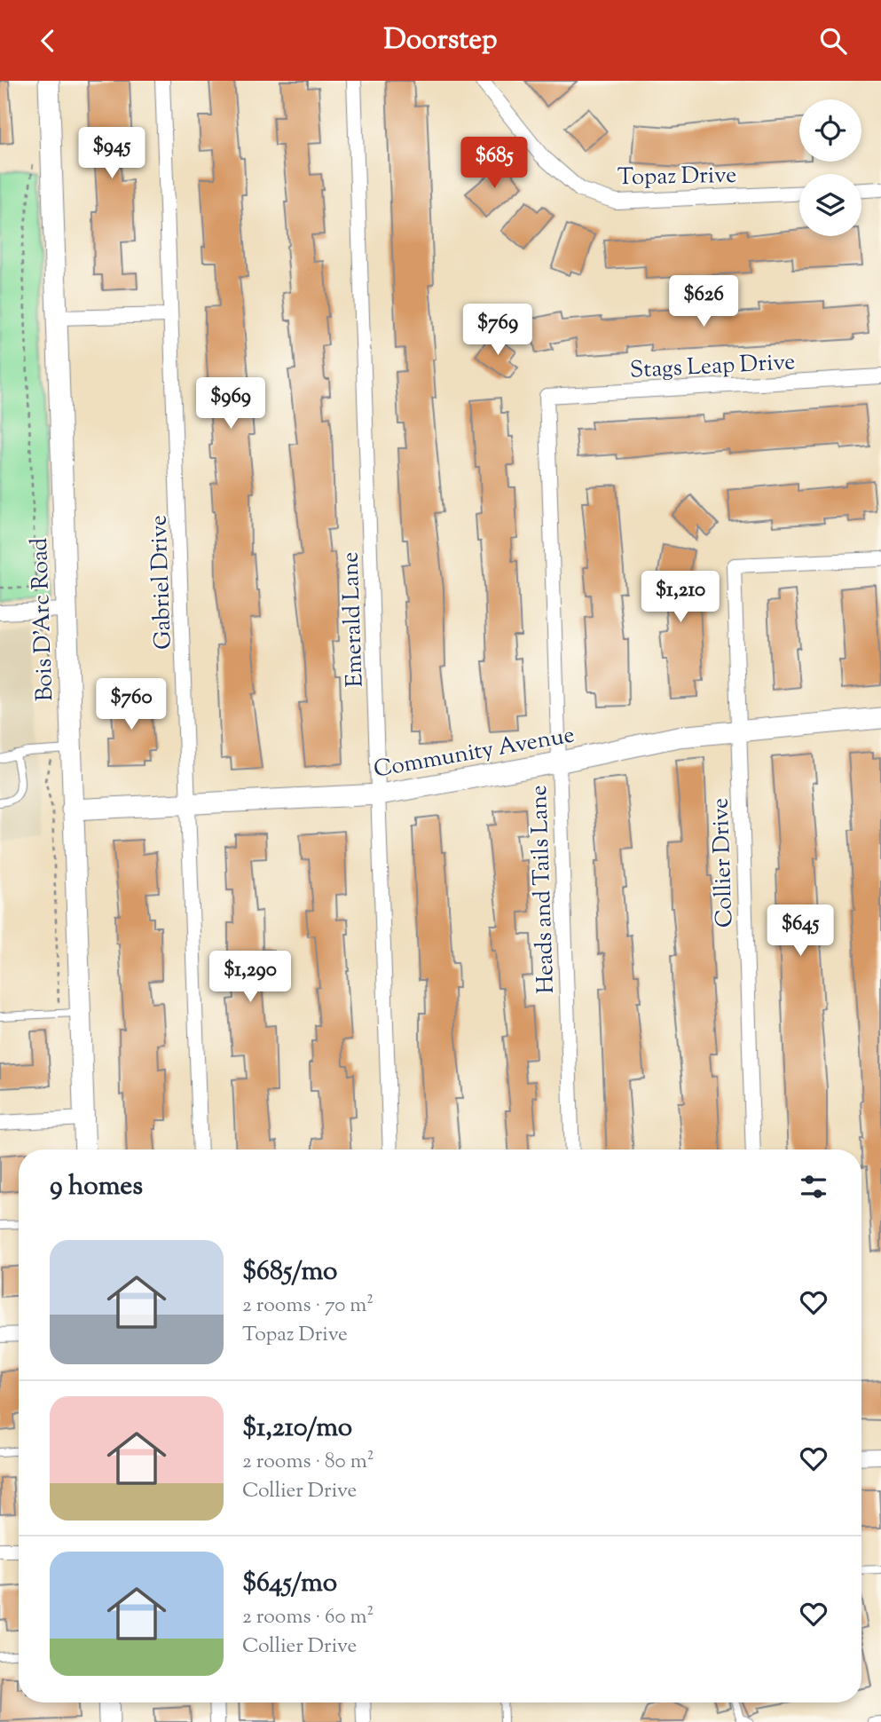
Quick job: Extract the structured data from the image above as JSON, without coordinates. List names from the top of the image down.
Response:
{
  "streets": {
    "street": [
      "Topaz Drive",
      "Stags Leap Drive",
      "Gabriel Drive",
      "Bois D'Arc Road",
      "Emerald Lane",
      "Community Avenue",
      "Collier Drive",
      "Heads and Tails Lane"
    ]
  },
  "crossings": [
    ["Stags Leap Drive", "Heads and Tails Lane"],
    ["Gabriel Drive", "Community Avenue"],
    ["Bois D'Arc Road", "Community Avenue"],
    ["Emerald Lane", "Community Avenue"],
    ["Community Avenue", "Collier Drive"],
    ["Community Avenue", "Heads and Tails Lane"]
  ],
  "page": {
    "header": "Doorstep",
    "price": [
      "$945",
      "$685",
      "$626",
      "$769",
      "$969",
      "$1,210",
      "$760",
      "$645",
      "$1,290"
    ],
    "heading": "9 homes",
    "list": [
      {
        "name": "$685/mo",
        "note": "2 rooms · 70 m² · Topaz Drive"
      },
      {
        "name": "$1,210/mo",
        "note": "2 rooms · 80 m² · Collier Drive"
      },
      {
        "name": "$645/mo",
        "note": "2 rooms · 60 m² · Collier Drive"
      }
    ]
  }
}
